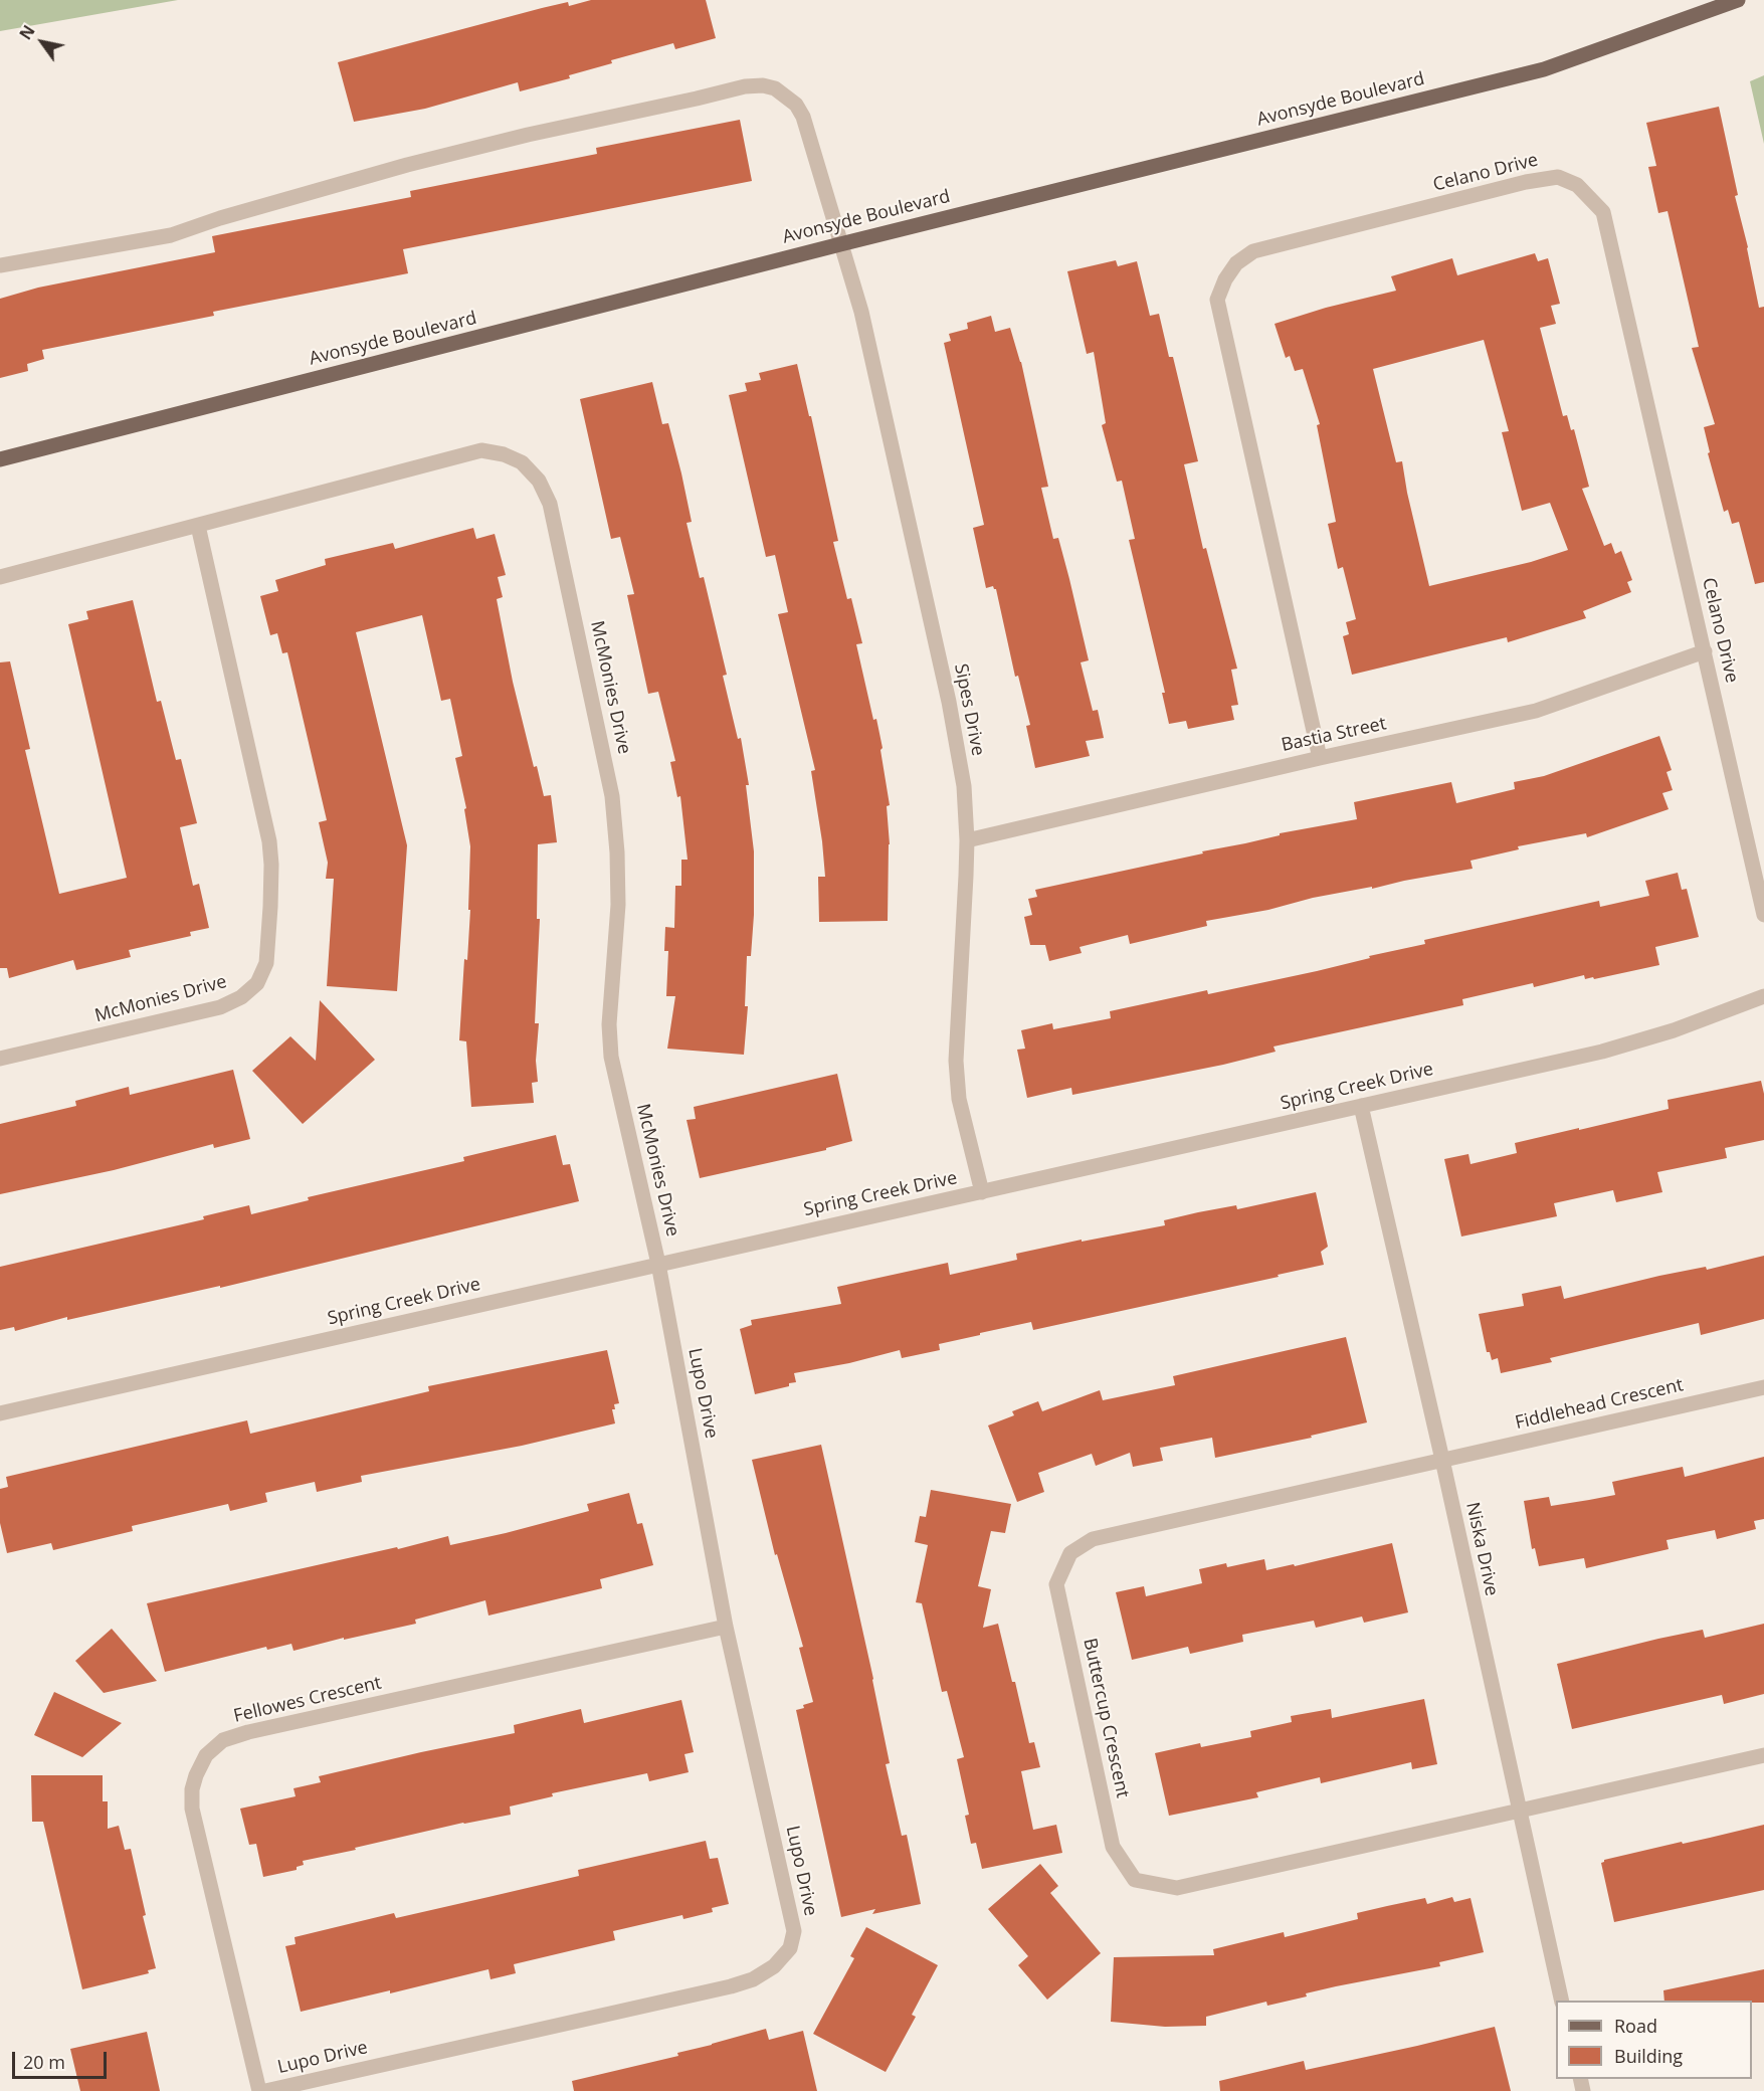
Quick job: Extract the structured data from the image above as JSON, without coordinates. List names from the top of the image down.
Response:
{
  "streets": {
    "main road": ["Avonsyde Boulevard"],
    "street": [
      "Celano Drive",
      "McMonies Drive",
      "Sipes Drive",
      "Bastia Street",
      "Spring Creek Drive",
      "Lupo Drive",
      "Fiddlehead Crescent",
      "Niska Drive",
      "Fellowes Crescent",
      "Buttercup Crescent"
    ]
  },
  "crossings": [
    ["Avonsyde Boulevard", "Sipes Drive"],
    ["Celano Drive", "Bastia Street"],
    ["McMonies Drive", "Spring Creek Drive"],
    ["McMonies Drive", "Lupo Drive"],
    ["Sipes Drive", "Bastia Street"],
    ["Sipes Drive", "Spring Creek Drive"],
    ["Spring Creek Drive", "Lupo Drive"],
    ["Spring Creek Drive", "Niska Drive"],
    ["Lupo Drive", "Fellowes Crescent"],
    ["Fiddlehead Crescent", "Niska Drive"],
    ["Fiddlehead Crescent", "Buttercup Crescent"],
    ["Niska Drive", "Buttercup Crescent"]
  ],
  "legend": ["Road", "Building"],
  "scale_bar": "20 m",
  "north": "top left"
}
